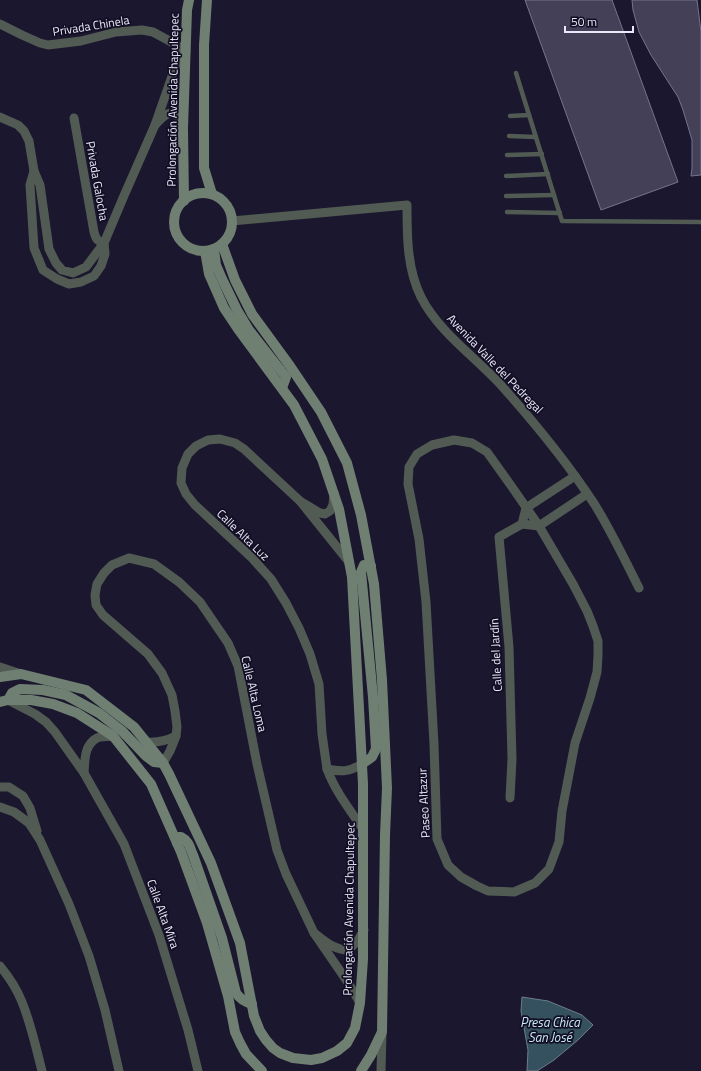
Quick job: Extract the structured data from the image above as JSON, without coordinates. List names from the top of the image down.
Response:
{
  "streets": {
    "street": [
      "Privada Chinela",
      "Prolongación Avenida Chapultepec",
      "Privada Galocha",
      "Avenida Valle del Pedregal",
      "Calle Alta Luz",
      "Calle del Jardín",
      "Calle Alta Loma",
      "Paseo Altazur",
      "Calle Alta Mira"
    ]
  },
  "crossings": [
    ["Privada Chinela", "Prolongación Avenida Chapultepec"],
    ["Prolongación Avenida Chapultepec", "Avenida Valle del Pedregal"],
    ["Prolongación Avenida Chapultepec", "Calle Alta Luz"],
    ["Prolongación Avenida Chapultepec", "Calle Alta Loma"]
  ],
  "water": ["Presa Chica San José"],
  "scale_bar": "50 m"
}
